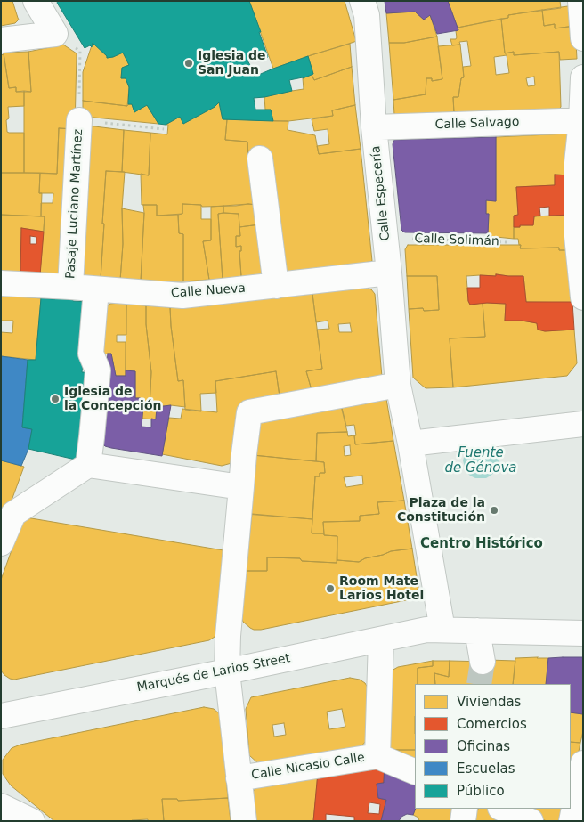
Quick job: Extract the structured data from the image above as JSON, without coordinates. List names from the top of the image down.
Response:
{
  "streets": {
    "street": [
      "Calle Salvago",
      "Calle Especería",
      "Pasaje Luciano Martínez",
      "Calle Nueva",
      "Marqués de Larios Street",
      "Calle Nicasio Calle"
    ],
    "path": ["Calle Solimán"]
  },
  "crossings": [
    ["Calle Salvago", "Calle Especería"],
    ["Calle Especería", "Calle Nueva"],
    ["Calle Especería", "Marqués de Larios Street"],
    ["Pasaje Luciano Martínez", "Calle Nueva"]
  ],
  "districts": ["Centro Histórico"],
  "water": ["Fuente de Génova"],
  "places": [
    "Iglesia de San Juan",
    "Iglesia de la Concepción",
    "Plaza de la Constitución",
    "Room Mate Larios Hotel"
  ],
  "legend": [
    "Viviendas",
    "Comercios",
    "Oficinas",
    "Escuelas",
    "Público"
  ]
}
